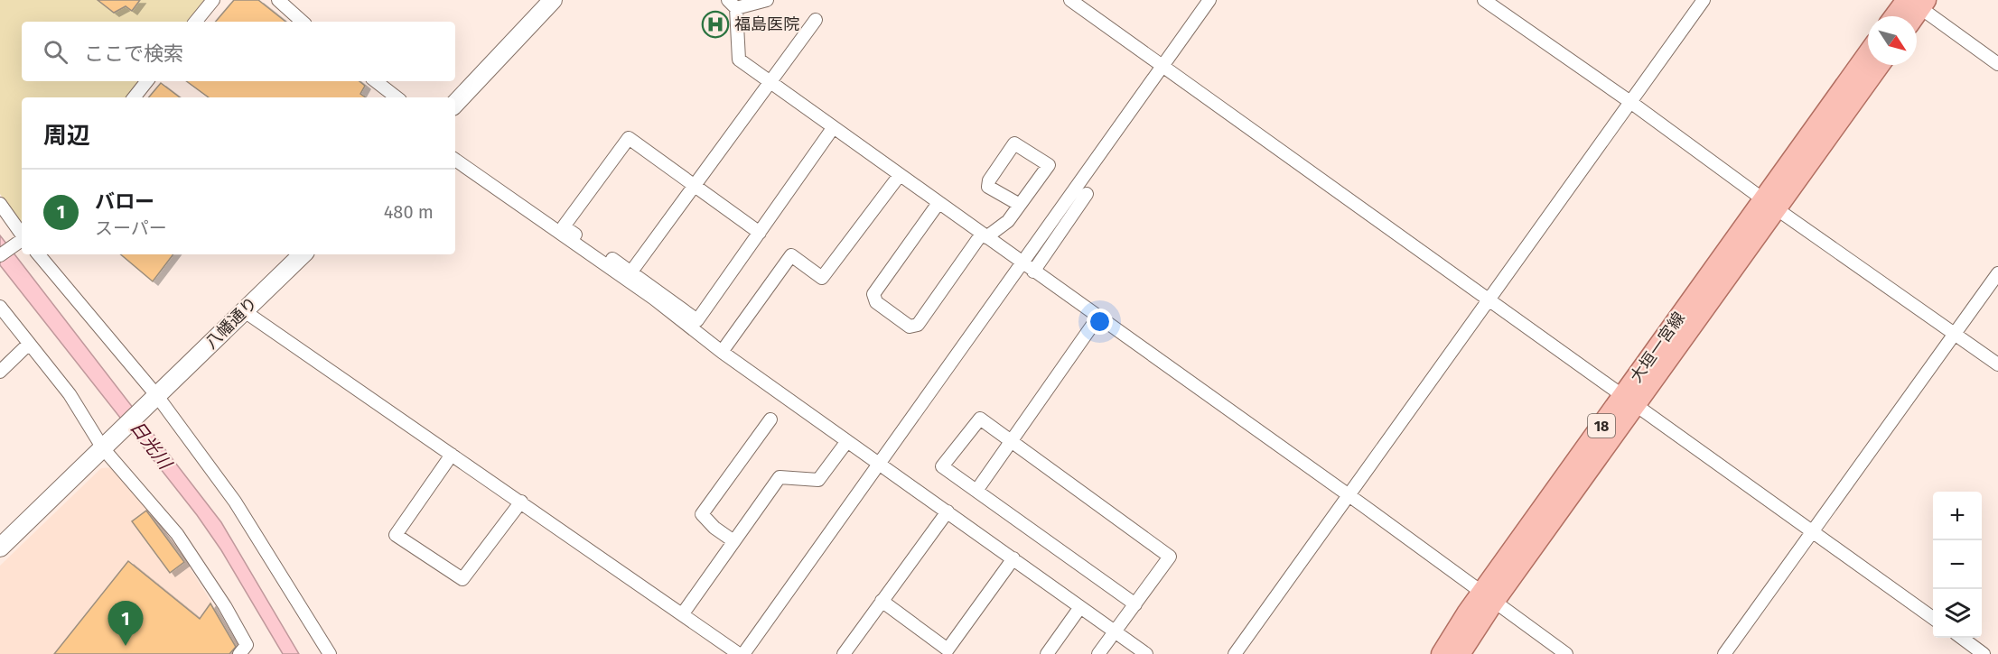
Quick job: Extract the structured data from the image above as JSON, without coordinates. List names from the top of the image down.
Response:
{
  "streets": {
    "main road": ["大垣一宮線", "18"],
    "street": ["八幡通り"]
  },
  "water": ["日光川"],
  "places": {
    "hospital": ["福島医院"]
  },
  "north": "bottom right",
  "page": {
    "search": "ここで検索",
    "heading": "周辺",
    "list": [
      {
        "mark": "1",
        "name": "バロー",
        "note": "スーパー",
        "value": "480 m"
      }
    ],
    "map_buttons": ["+", "−"],
    "pins": "1"
  }
}
